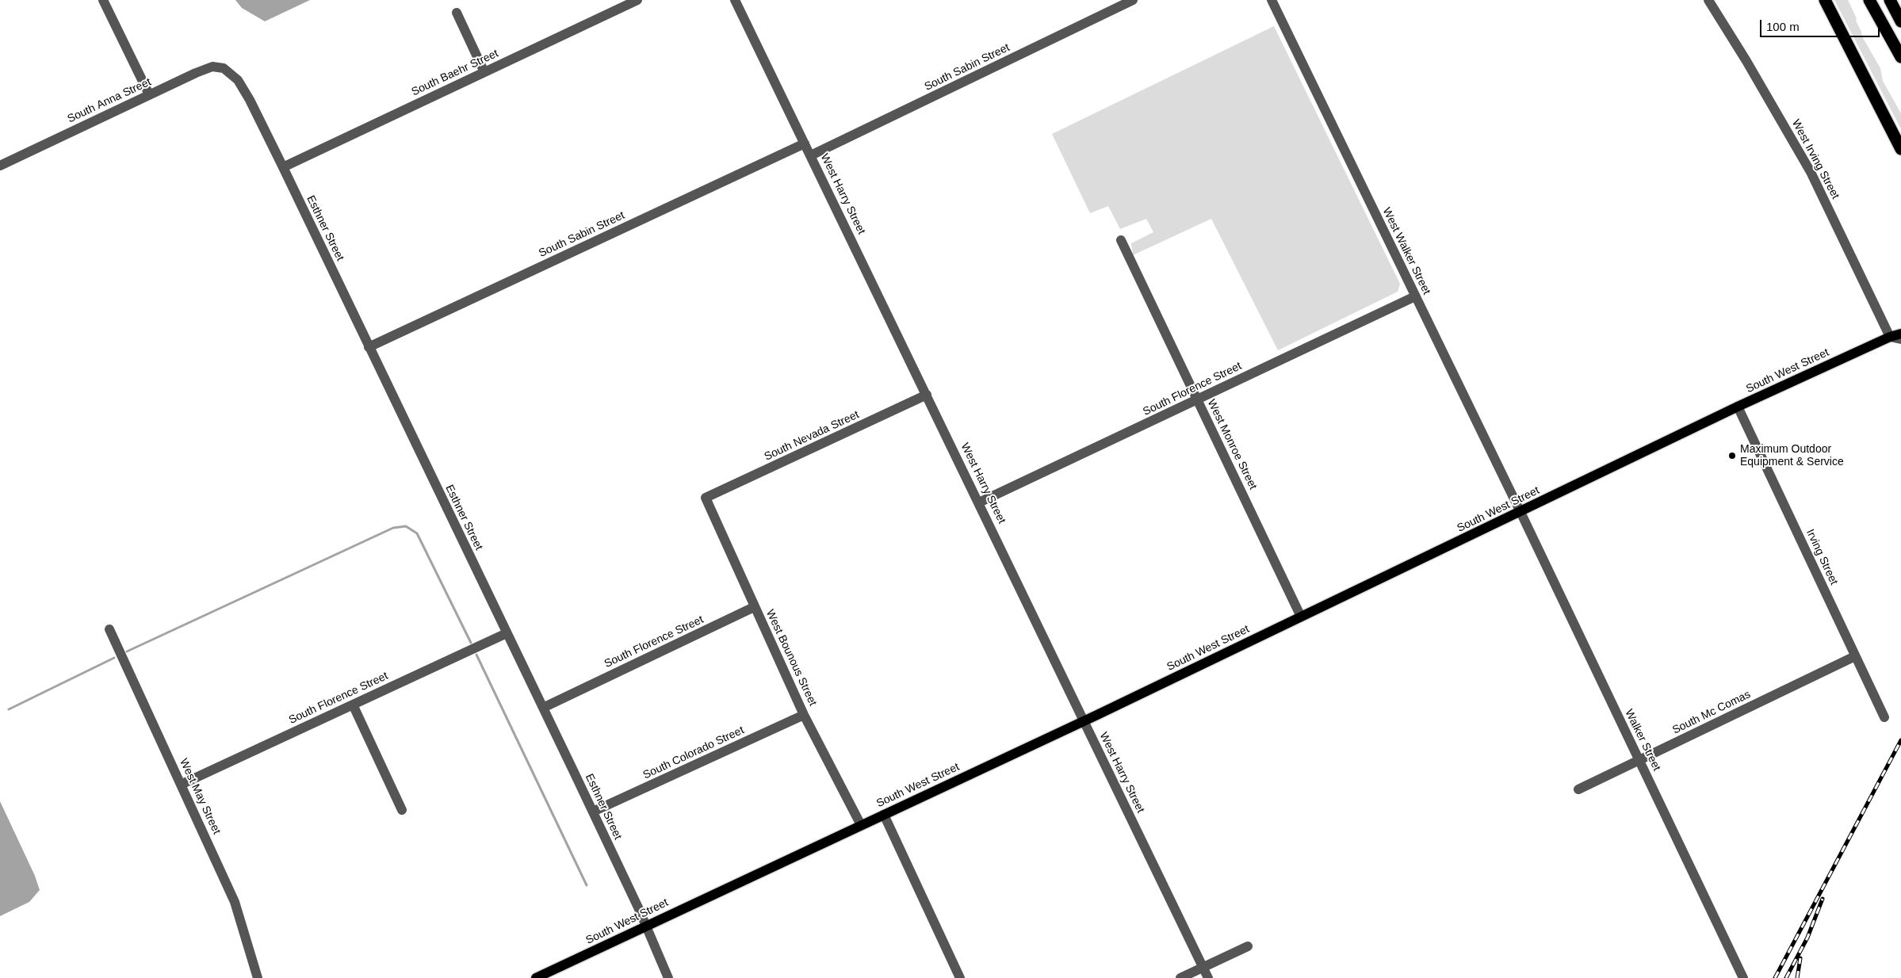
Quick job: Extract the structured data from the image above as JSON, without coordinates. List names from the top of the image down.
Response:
{
  "streets": {
    "main road": ["South West Street"],
    "street": [
      "South Sabin Street",
      "South Baehr Street",
      "South Anna Street",
      "West Irving Street",
      "West Harry Street",
      "Esthner Street",
      "West Walker Street",
      "South Florence Street",
      "South Nevada Street",
      "West Monroe Street",
      "Irving Street",
      "West Bounous Street",
      "South Mc Comas",
      "Walker Street",
      "South Colorado Street",
      "West May Street"
    ]
  },
  "crossings": [
    ["South Sabin Street", "West Harry Street"],
    ["South Sabin Street", "Esthner Street"],
    ["South Baehr Street", "Esthner Street"],
    ["South Anna Street", "Esthner Street"],
    ["West Irving Street", "South West Street"],
    ["West Harry Street", "South West Street"],
    ["West Harry Street", "South Florence Street"],
    ["West Harry Street", "South Nevada Street"],
    ["Esthner Street", "South West Street"],
    ["Esthner Street", "South Florence Street"],
    ["Esthner Street", "South Colorado Street"],
    ["West Walker Street", "South West Street"],
    ["West Walker Street", "South Florence Street"],
    ["West Walker Street", "Walker Street"],
    ["South West Street", "West Monroe Street"],
    ["South West Street", "Irving Street"],
    ["South West Street", "West Bounous Street"],
    ["South West Street", "Walker Street"],
    ["South Florence Street", "West Monroe Street"],
    ["South Florence Street", "West Bounous Street"],
    ["South Florence Street", "West May Street"],
    ["South Nevada Street", "West Bounous Street"],
    ["Irving Street", "South Mc Comas"],
    ["West Bounous Street", "South Colorado Street"],
    ["South Mc Comas", "Walker Street"]
  ],
  "places": ["Maximum Outdoor Equipment & Service"],
  "scale_bar": "100 m"
}
